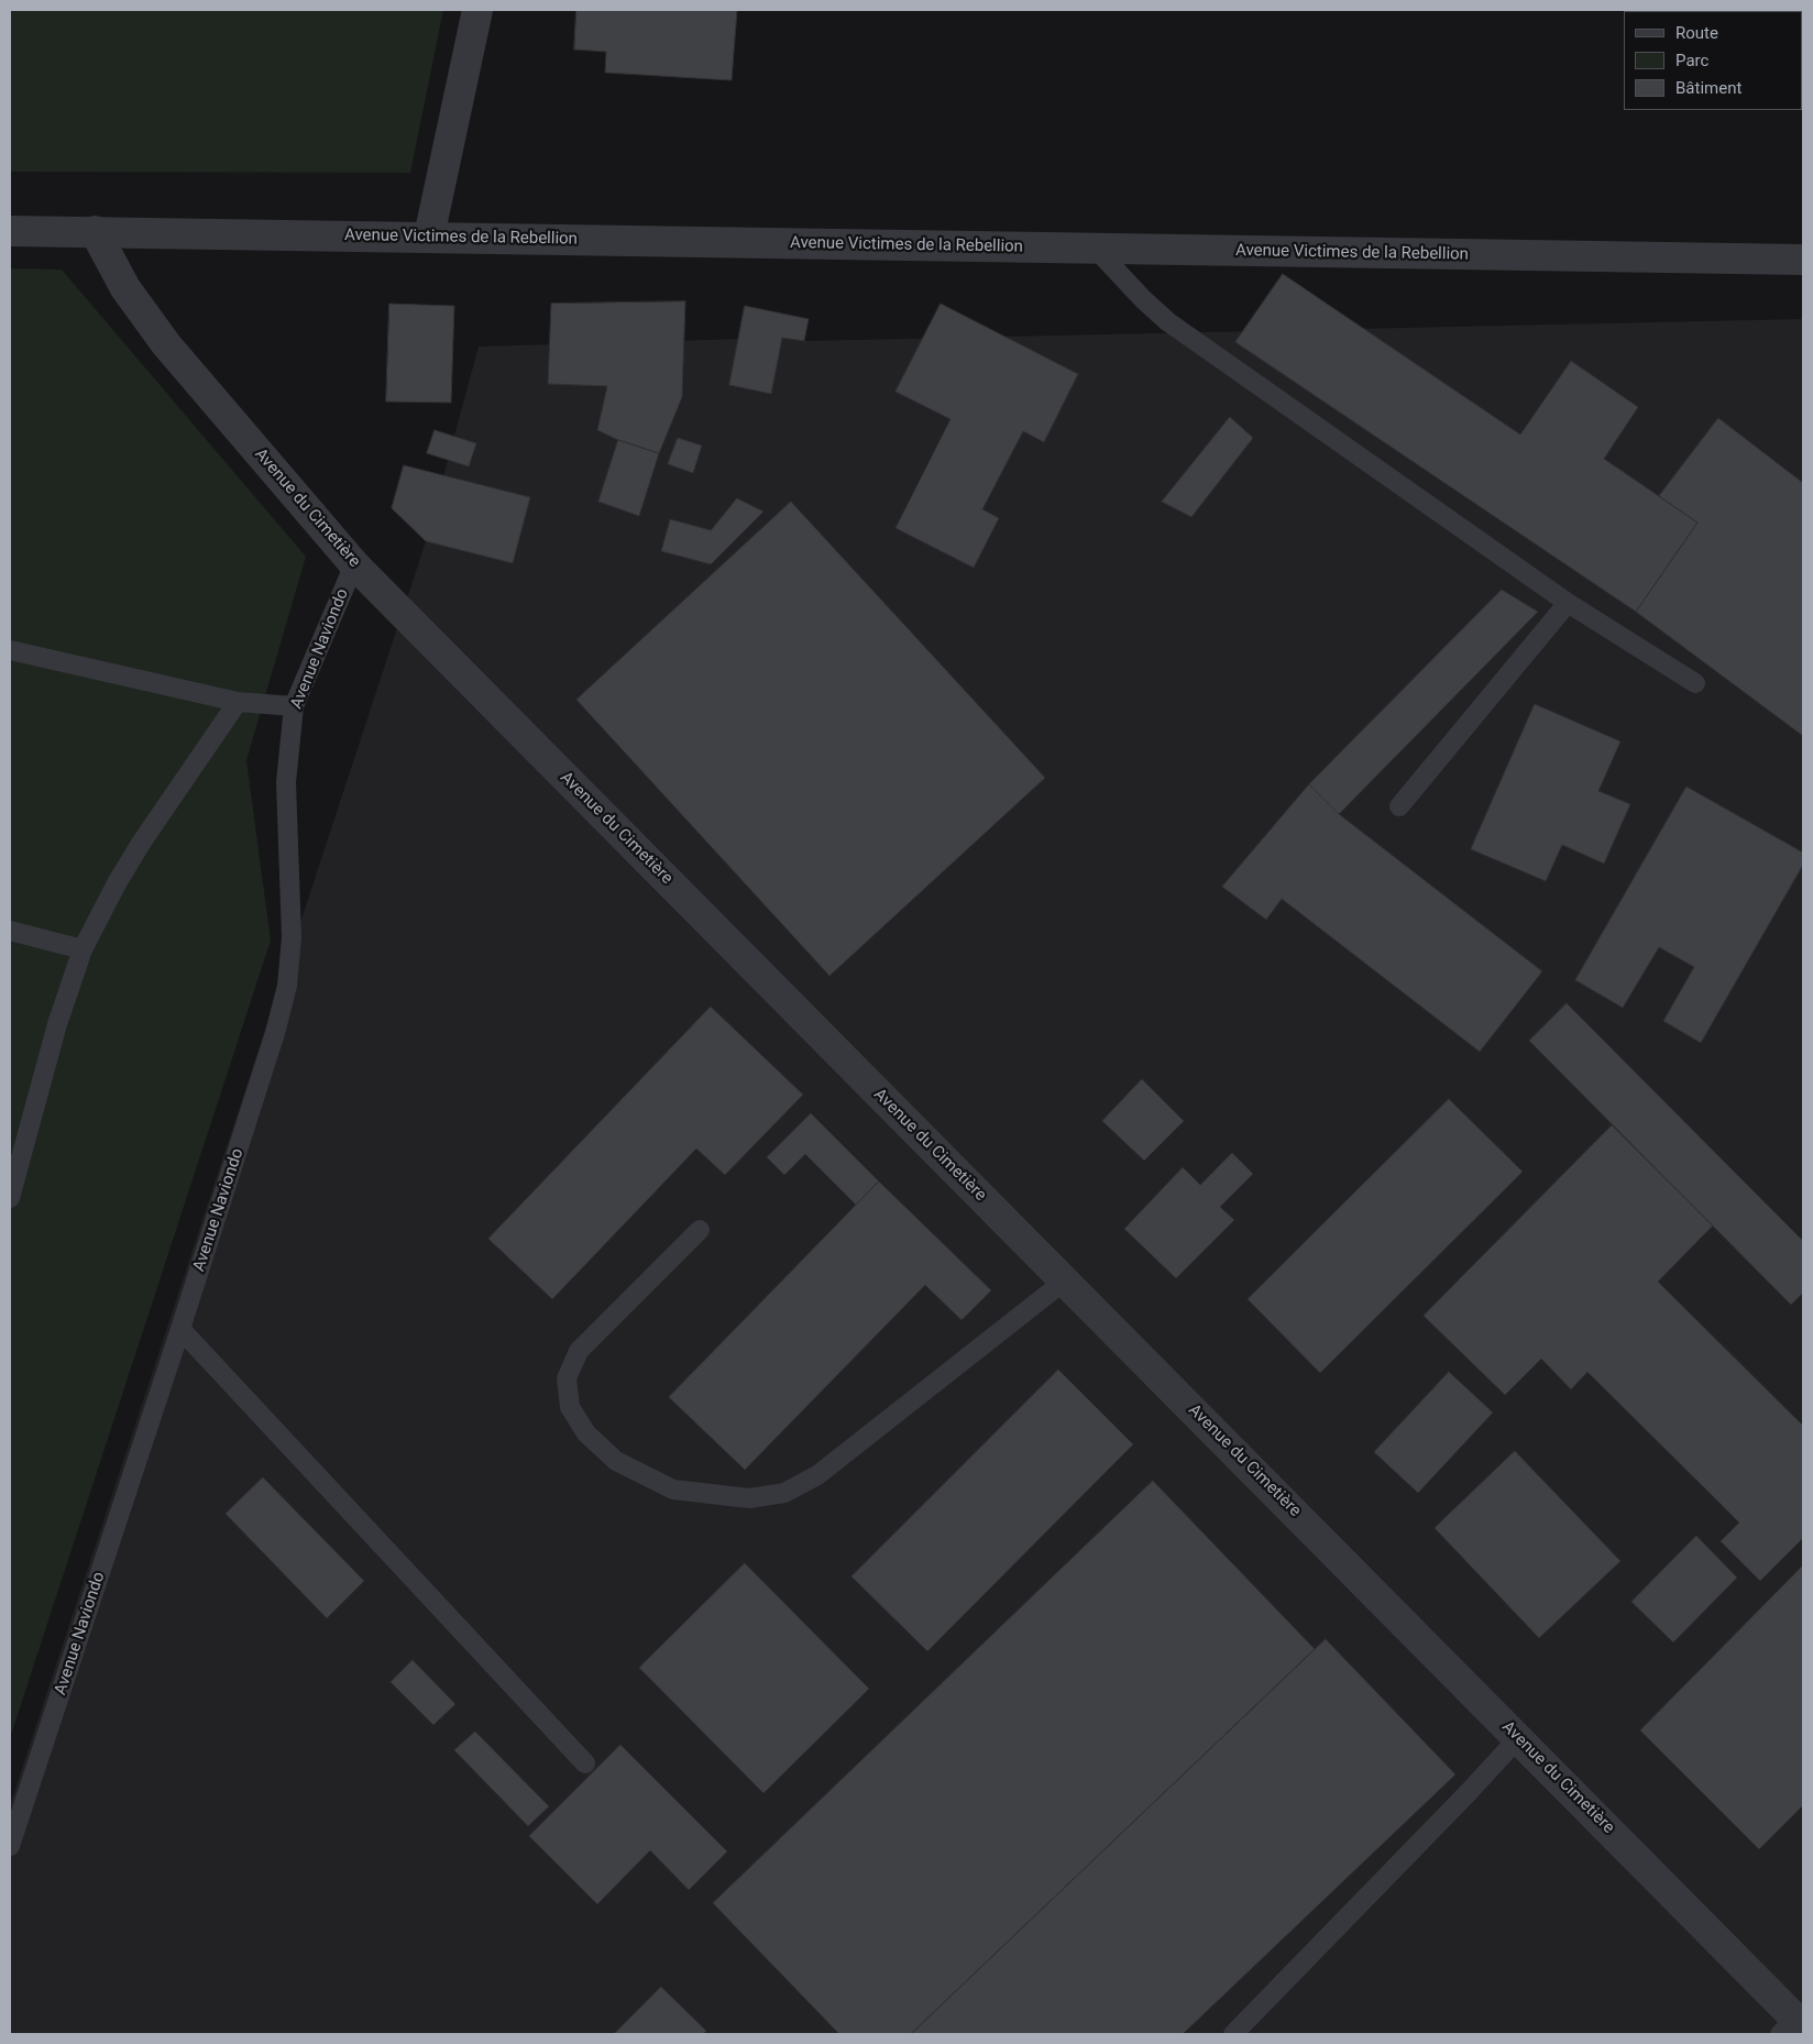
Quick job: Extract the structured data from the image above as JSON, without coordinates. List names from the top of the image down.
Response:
{
  "streets": {
    "street": ["Avenue Victimes de la Rebellion", "Avenue du Cimetière"],
    "lane": ["Avenue Naviondo"]
  },
  "crossings": [
    ["Avenue Victimes de la Rebellion", "Avenue du Cimetière"],
    ["Avenue du Cimetière", "Avenue Naviondo"]
  ],
  "legend": ["Route", "Parc", "Bâtiment"]
}
